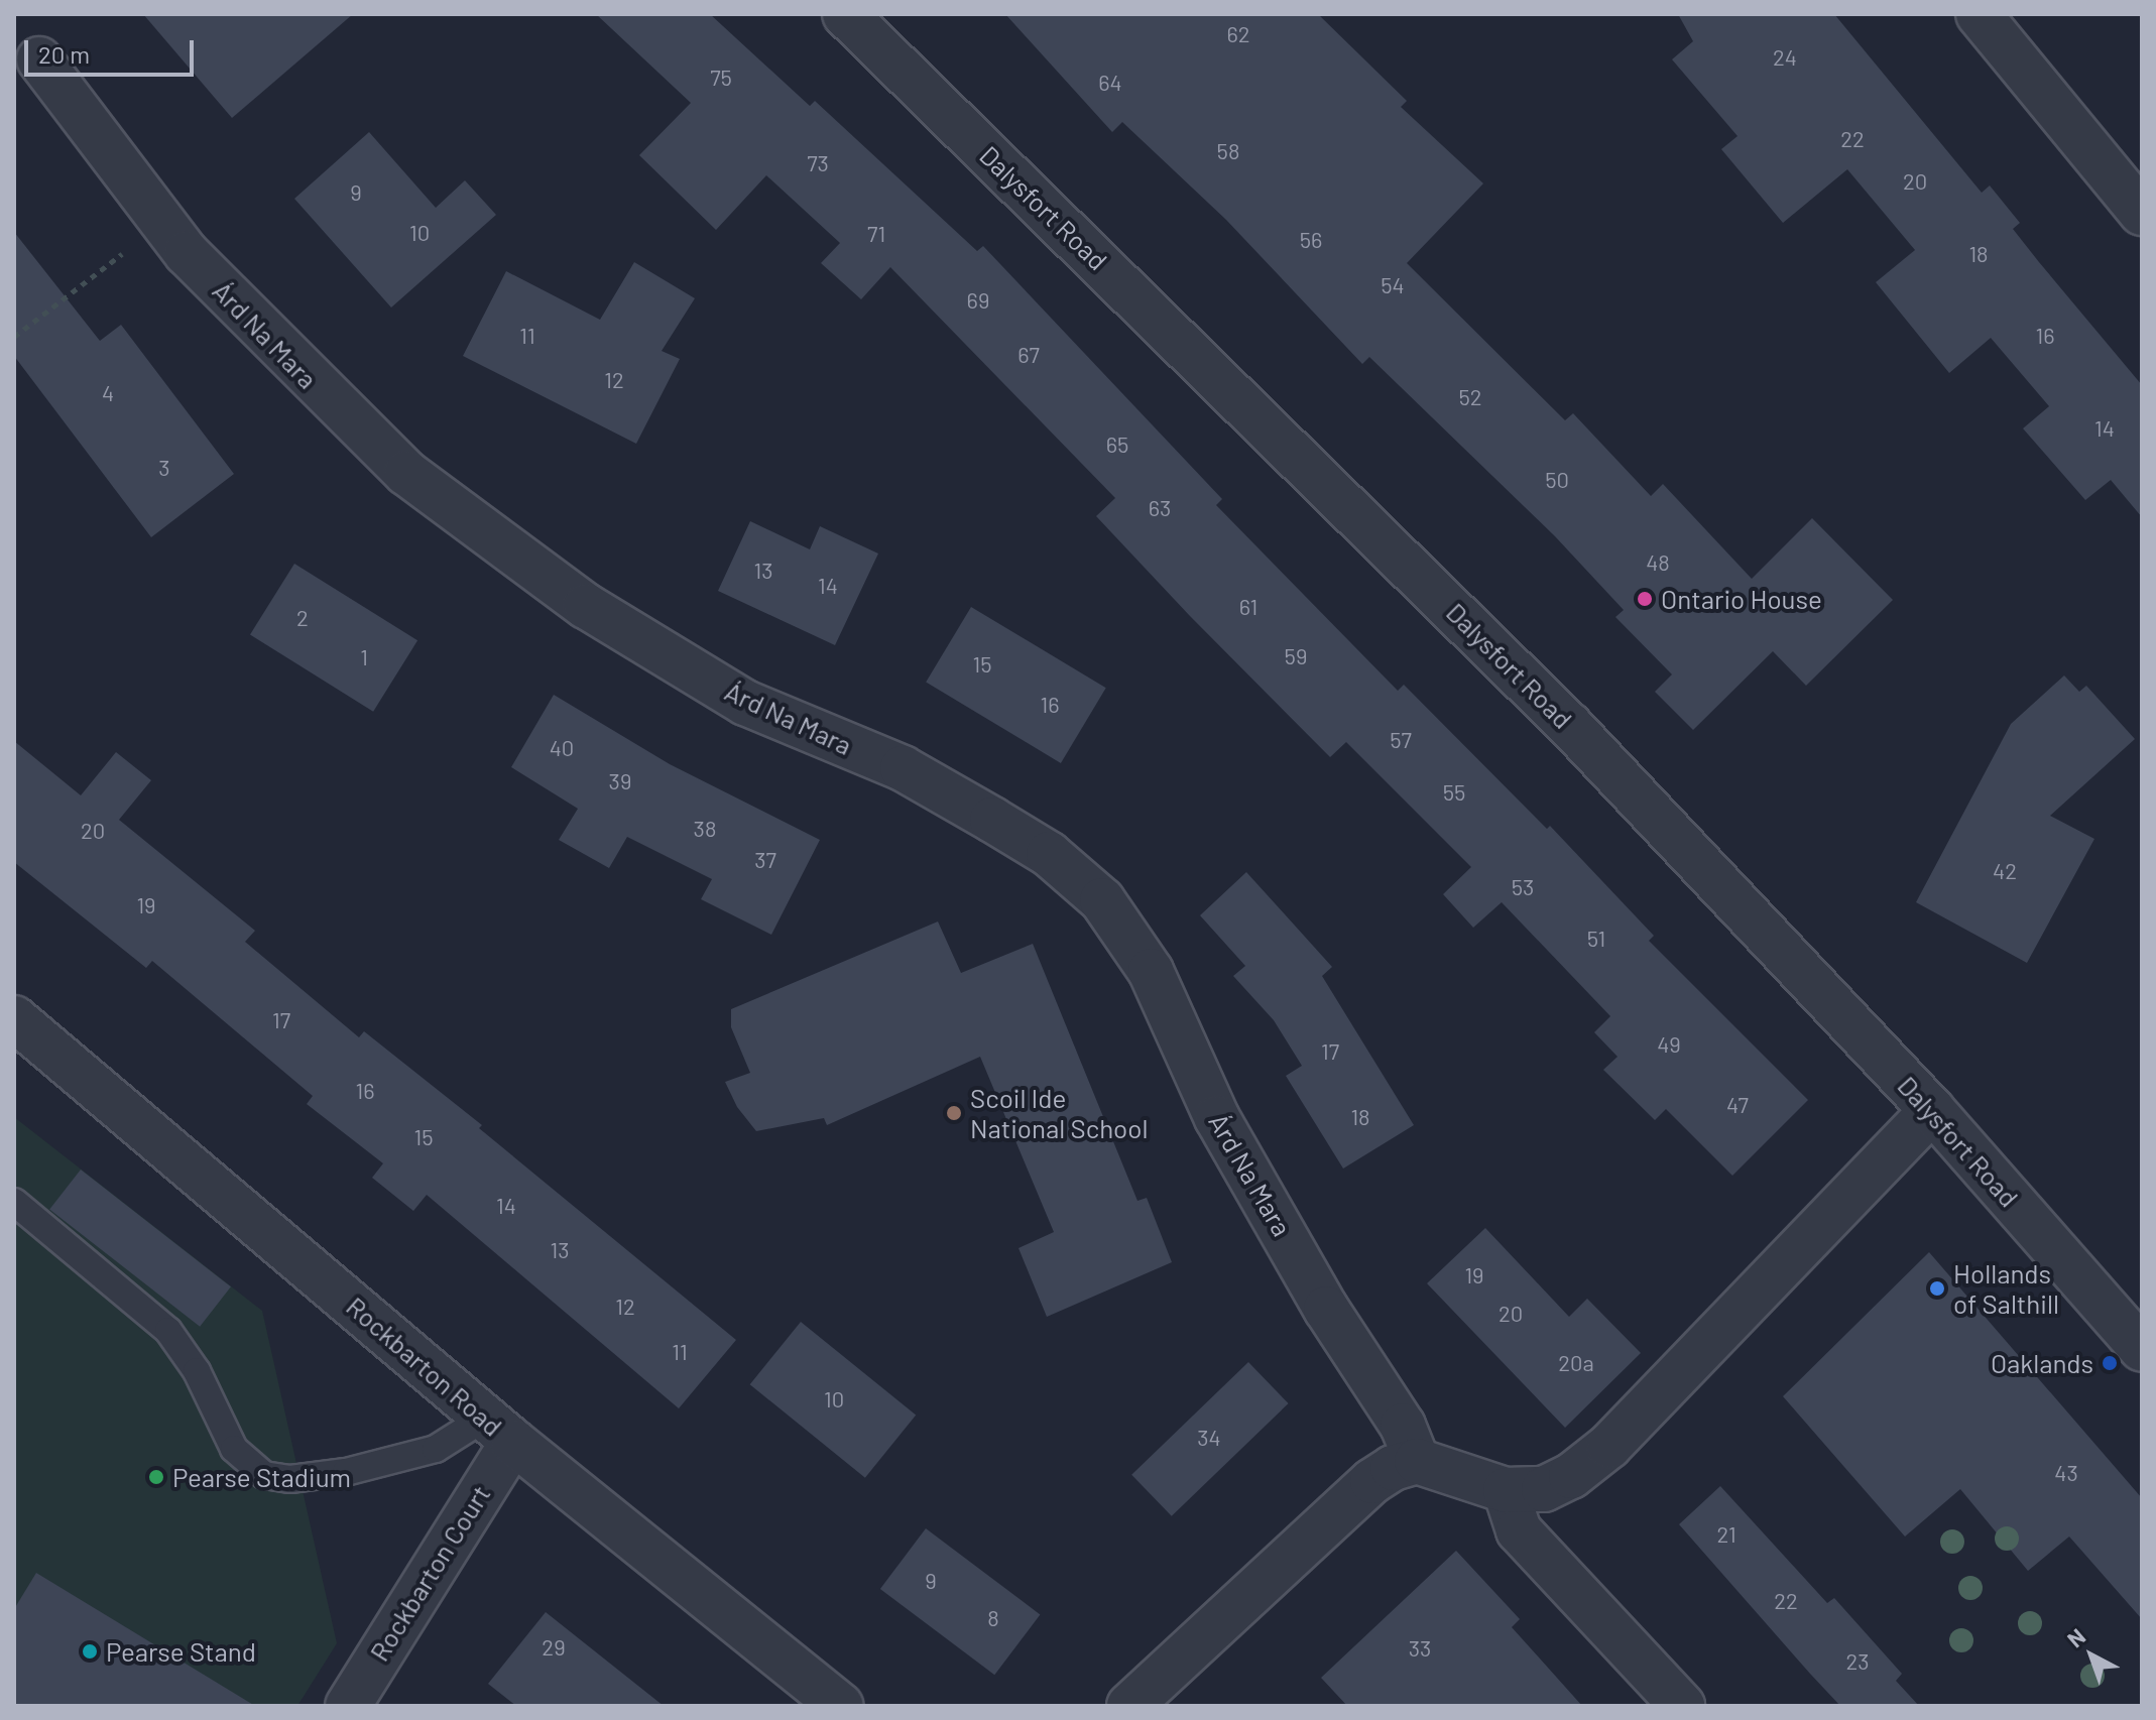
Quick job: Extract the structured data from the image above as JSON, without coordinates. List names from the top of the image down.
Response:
{
  "streets": {
    "street": [
      "Dalysfort Road",
      "Árd Na Mara",
      "Rockbarton Road",
      "Rockbarton Court"
    ]
  },
  "crossings": [
    ["Rockbarton Road", "Rockbarton Court"]
  ],
  "places": [
    "Ontario House",
    "Scoil Ide National School",
    "Hollands of Salthill",
    "Oaklands",
    "Pearse Stadium",
    "Pearse Stand"
  ],
  "house_numbers": [
    "62",
    "24",
    "75",
    "64",
    "22",
    "58",
    "73",
    "20",
    "9",
    "10",
    "71",
    "56",
    "18",
    "54",
    "69",
    "11",
    "16",
    "67",
    "12",
    "4",
    "52",
    "14",
    "65",
    "3",
    "50",
    "63",
    "48",
    "13",
    "14",
    "61",
    "2",
    "59",
    "1",
    "15",
    "16",
    "57",
    "40",
    "39",
    "55",
    "38",
    "20",
    "37",
    "42",
    "53",
    "19",
    "51",
    "17",
    "49",
    "17",
    "16",
    "47",
    "18",
    "15",
    "14",
    "13",
    "19",
    "12",
    "20",
    "11",
    "20a",
    "10",
    "34",
    "43",
    "21",
    "9",
    "22",
    "8",
    "29",
    "33",
    "23"
  ],
  "scale_bar": "20 m",
  "north": "top left"
}
